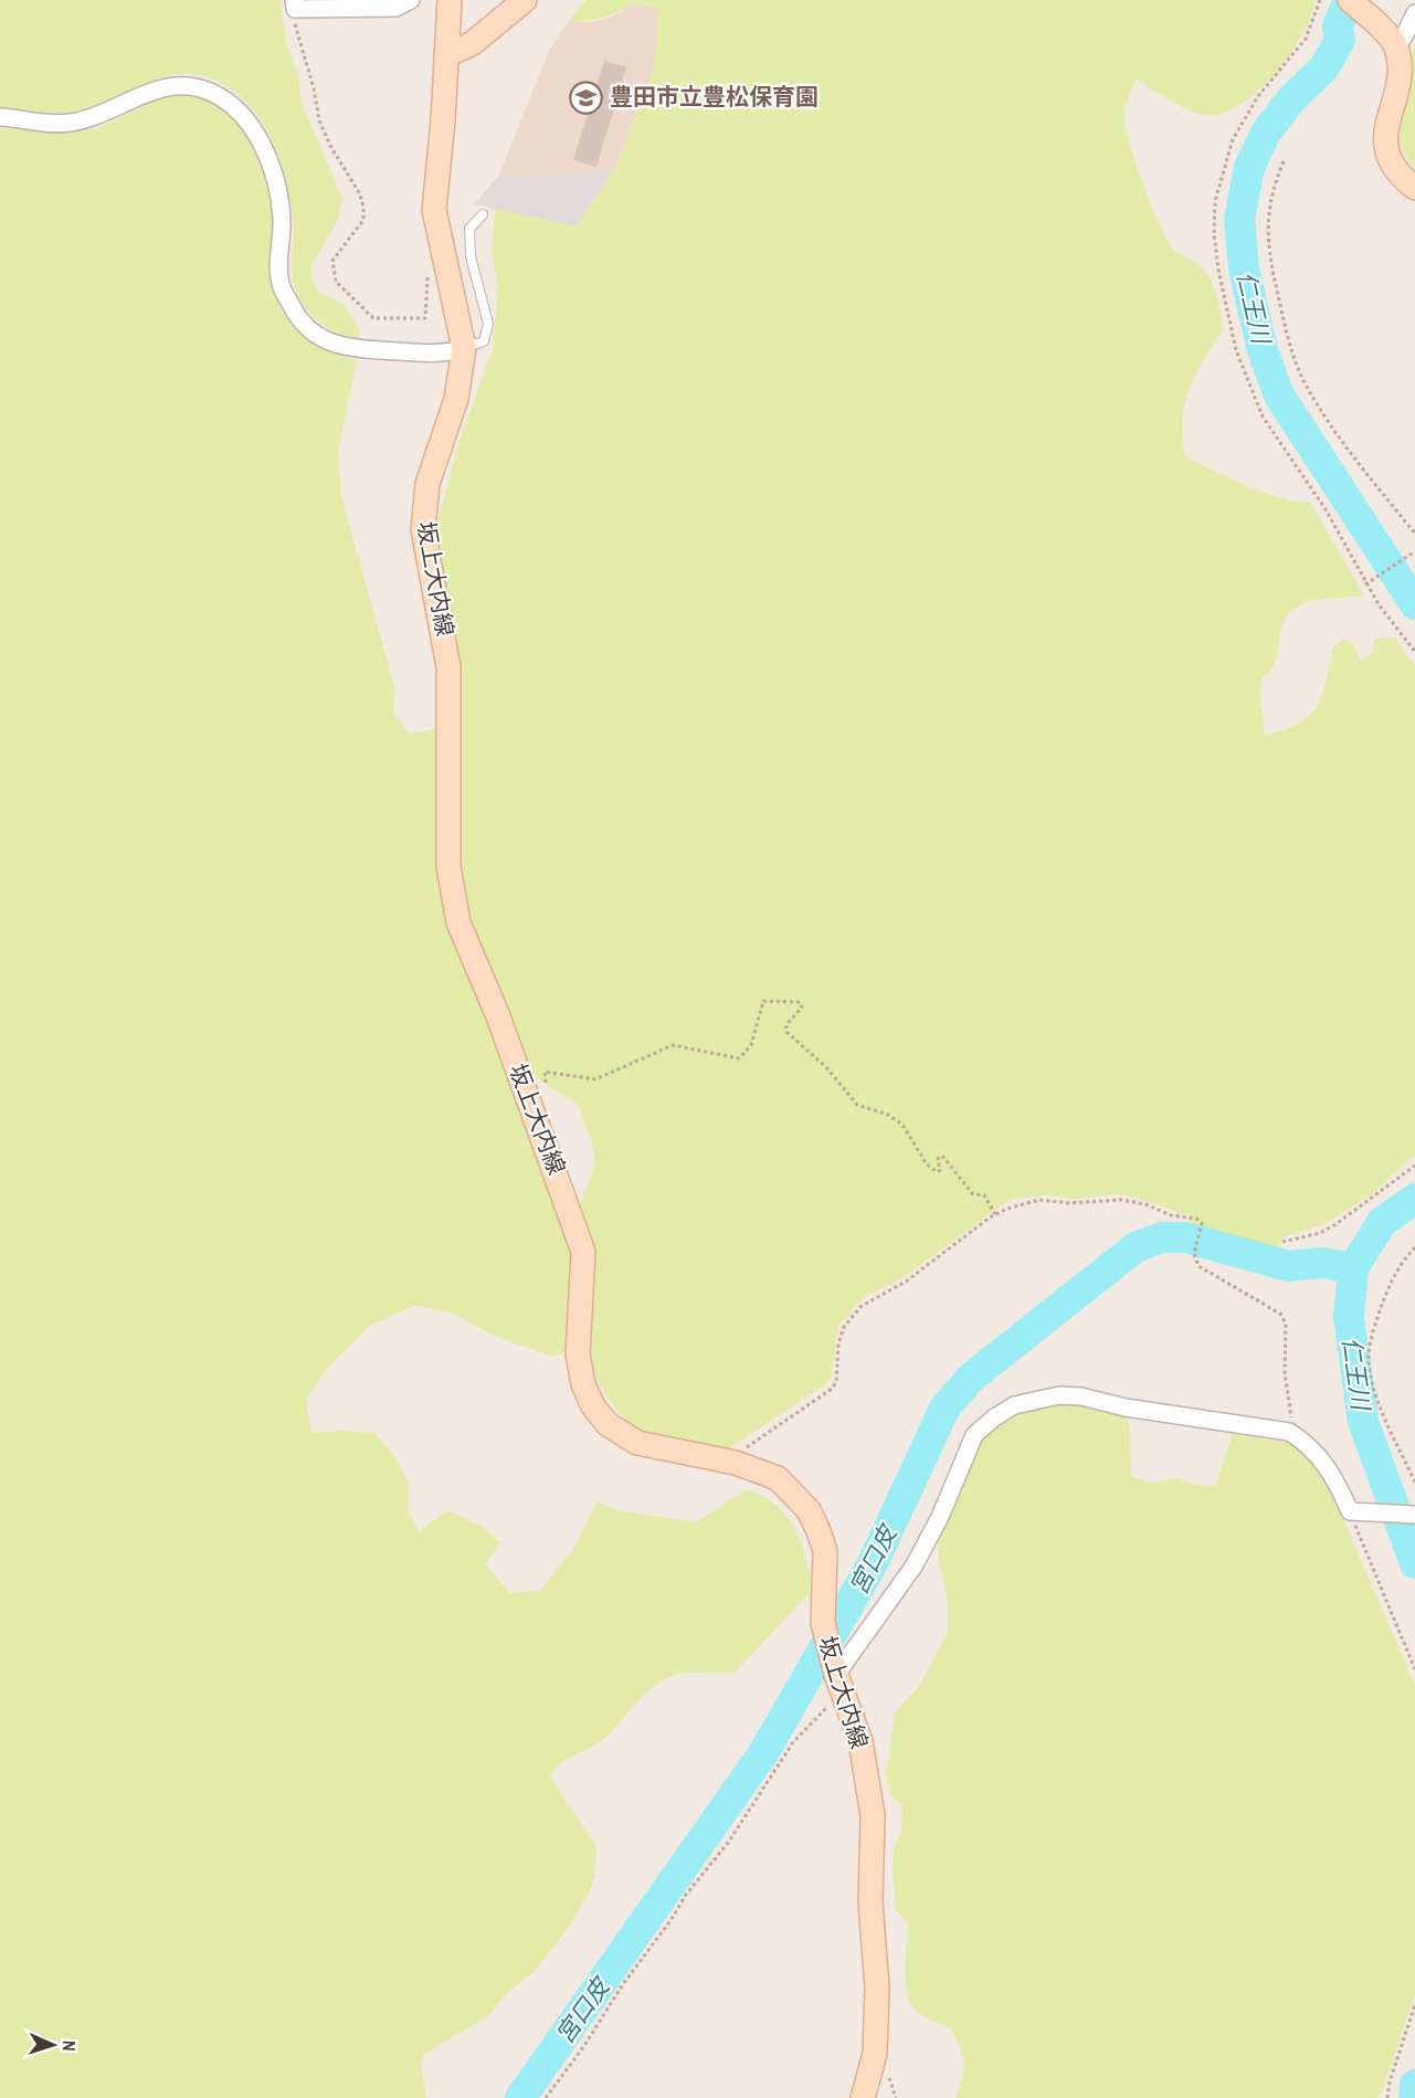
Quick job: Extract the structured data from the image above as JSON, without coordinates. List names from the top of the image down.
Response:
{
  "streets": {
    "main road": ["坂上大内線"]
  },
  "water": ["仁王川", "宮口皮"],
  "places": {
    "school or university": ["豊田市立豊松保育園"]
  },
  "north": "right"
}
